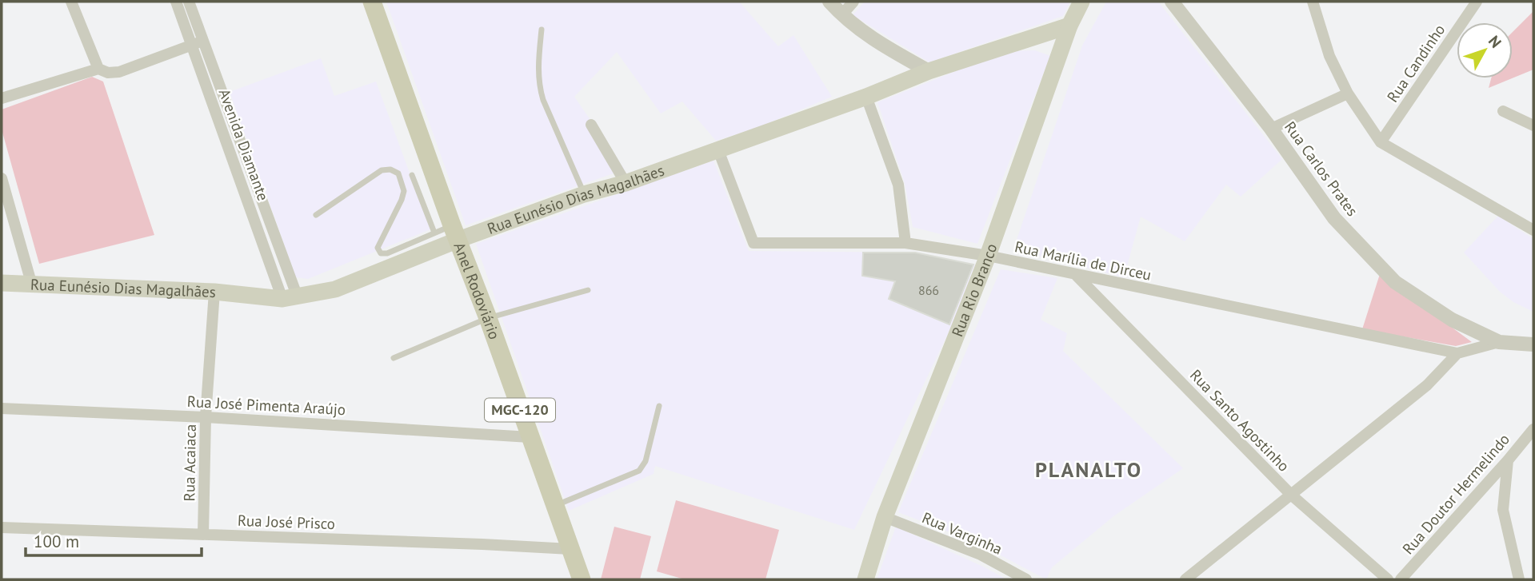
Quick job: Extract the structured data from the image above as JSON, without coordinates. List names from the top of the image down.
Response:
{
  "streets": {
    "main road": [
      "Rua Eunésio Dias Magalhães",
      "Anel Rodoviário",
      "Rua Rio Branco",
      "MGC-120"
    ],
    "street": [
      "Rua Candinho",
      "Avenida Diamante",
      "Rua Carlos Prates",
      "Rua Marília de Dirceu",
      "Rua José Pimenta Araújo",
      "Rua Santo Agostinho",
      "Rua Acaiaca",
      "Rua Doutor Hermelindo",
      "Rua José Prisco",
      "Rua Varginha"
    ]
  },
  "crossings": [
    ["Avenida Diamante", "Rua Eunésio Dias Magalhães"],
    ["Rua Carlos Prates", "Rua Marília de Dirceu"],
    ["Rua Eunésio Dias Magalhães", "Rua Marília de Dirceu"],
    ["Rua Eunésio Dias Magalhães", "Anel Rodoviário"],
    ["Rua Eunésio Dias Magalhães", "Rua Rio Branco"],
    ["Rua Eunésio Dias Magalhães", "Rua Acaiaca"],
    ["Rua Marília de Dirceu", "Rua Rio Branco"],
    ["Rua Marília de Dirceu", "Rua Santo Agostinho"],
    ["Anel Rodoviário", "Rua José Pimenta Araújo"],
    ["Anel Rodoviário", "Rua José Prisco"],
    ["Rua Rio Branco", "Rua Varginha"],
    ["Rua José Pimenta Araújo", "Rua Acaiaca"],
    ["Rua Acaiaca", "Rua José Prisco"]
  ],
  "districts": ["PLANALTO"],
  "house_numbers": ["866"],
  "scale_bar": "100 m",
  "north": "top right"
}
